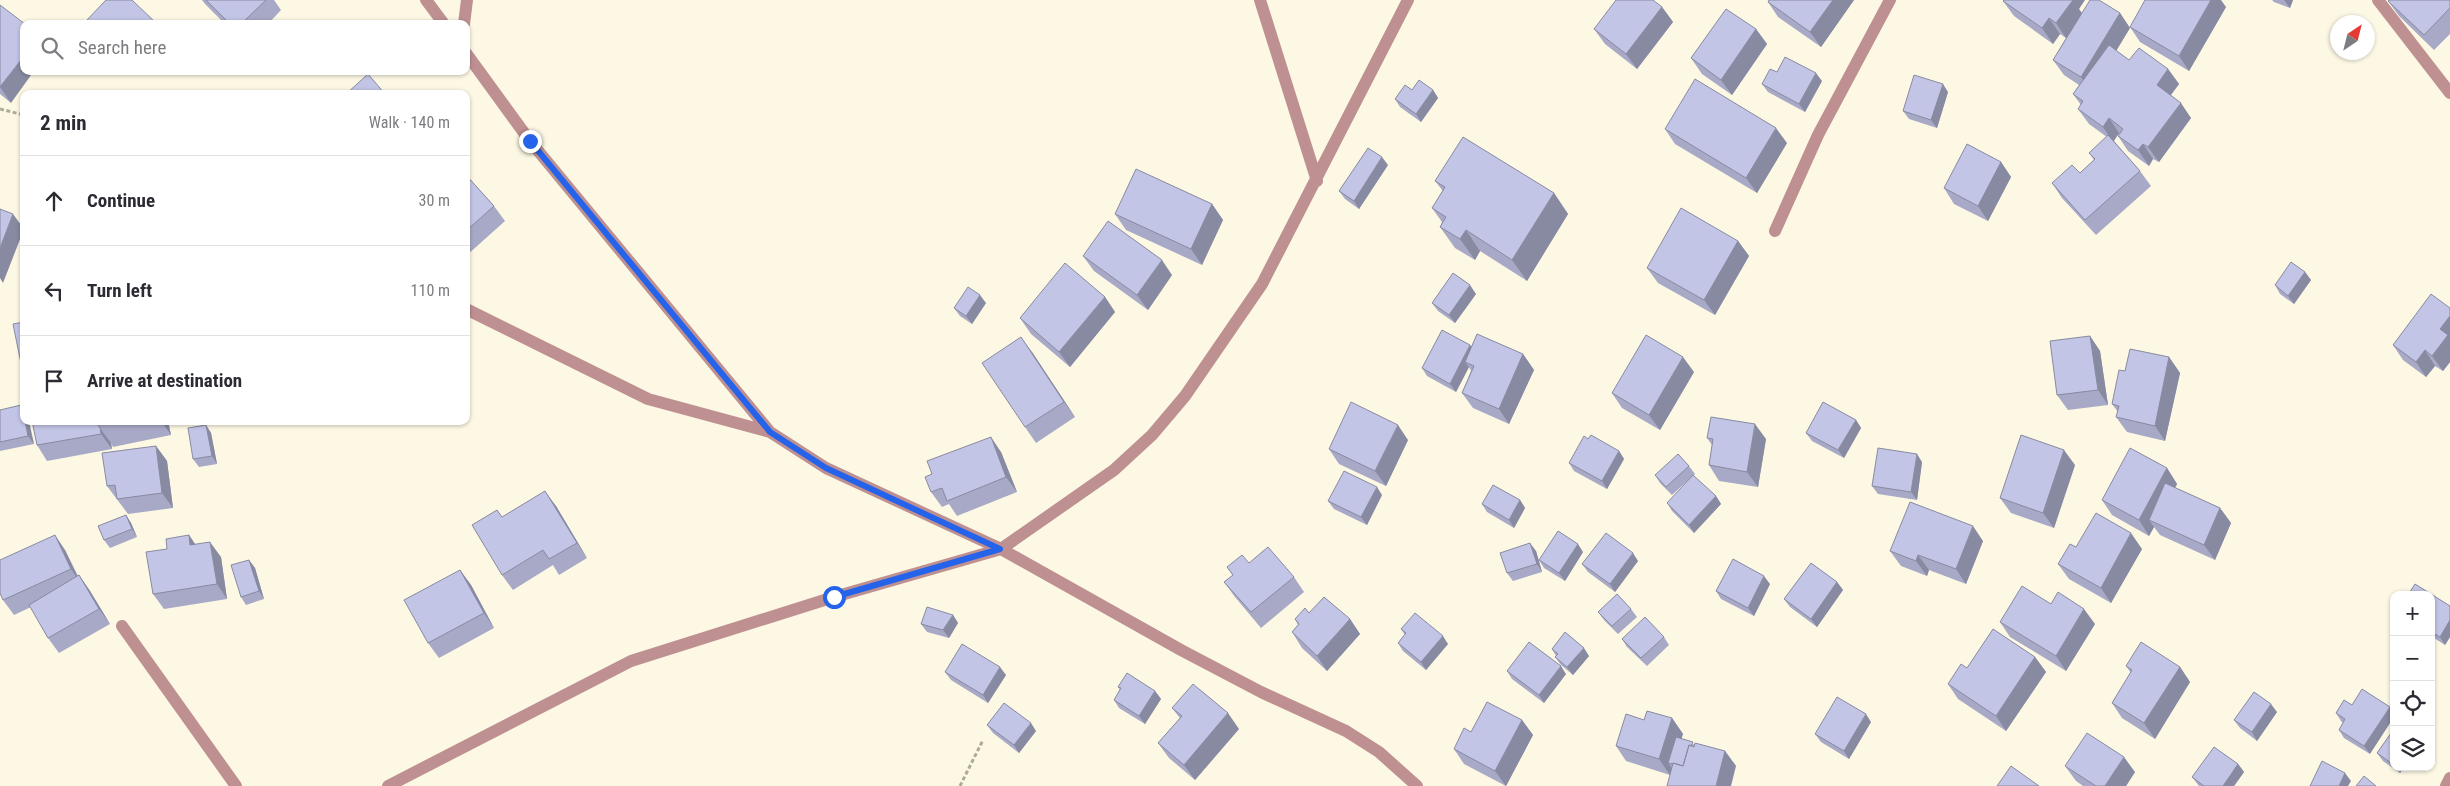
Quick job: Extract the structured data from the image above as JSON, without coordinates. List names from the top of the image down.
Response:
{
  "north": "top right",
  "page": {
    "search": "Search here",
    "heading": ["2 min", "Walk · 140 m"],
    "list": [
      ["Continue", "30 m"],
      ["Turn left", "110 m"],
      "Arrive at destination"
    ],
    "map_buttons": ["+", "−"]
  }
}
